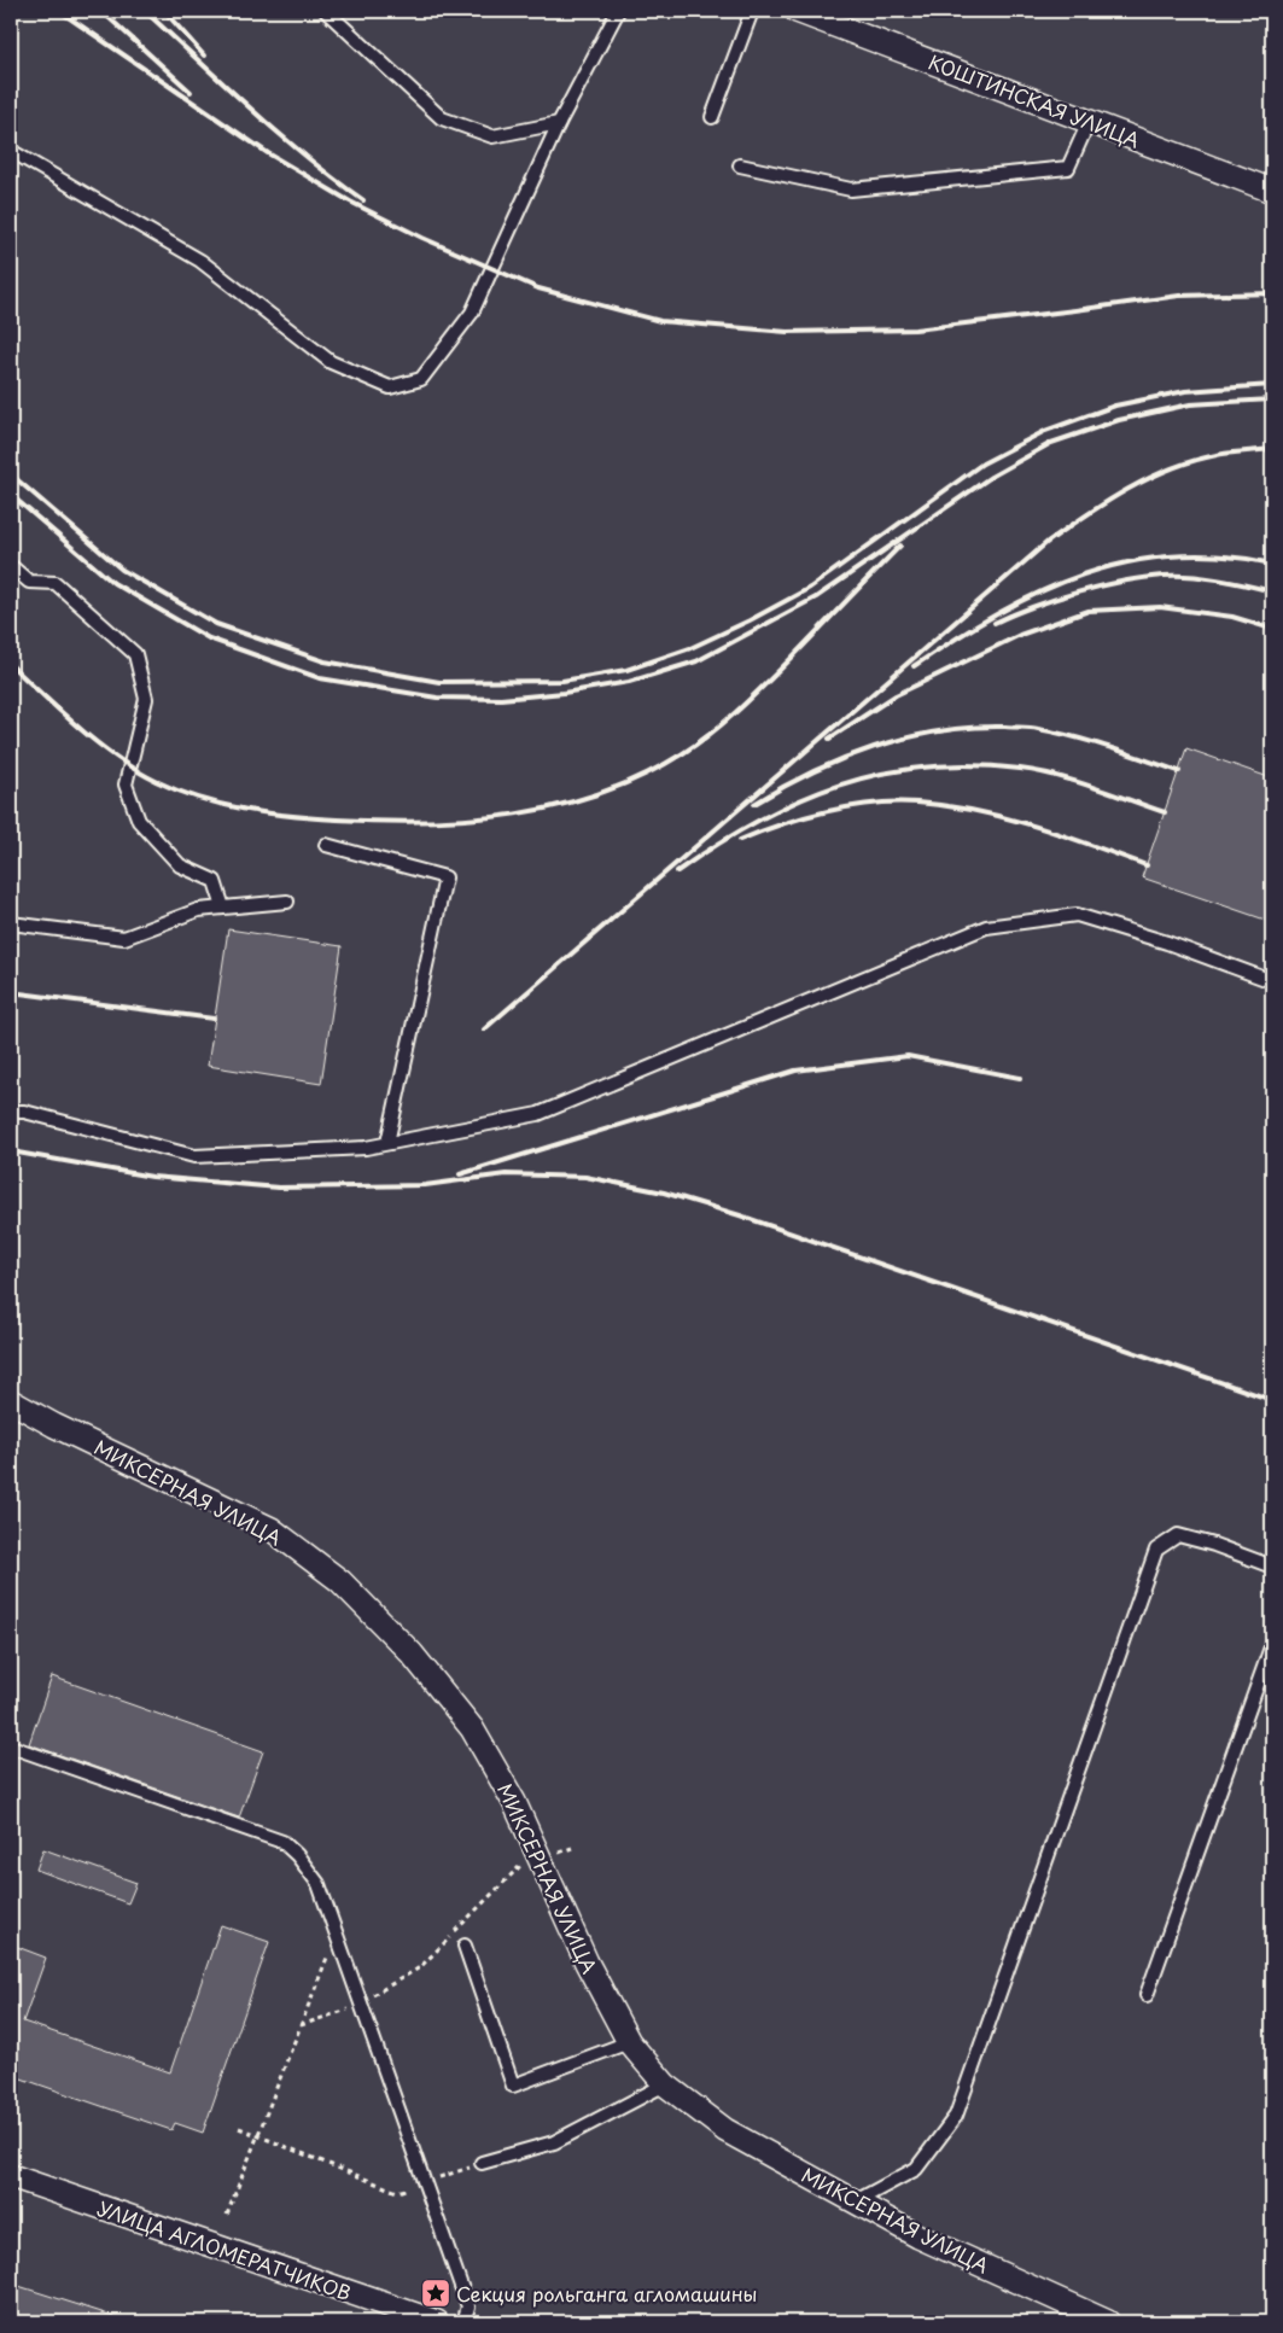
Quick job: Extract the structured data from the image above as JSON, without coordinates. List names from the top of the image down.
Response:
{
  "streets": {
    "street": ["КОШТИНСКАЯ УЛИЦА", "МИКСЕРНАЯ УЛИЦА", "УЛИЦА АГЛОМЕРАТЧИКОВ"]
  },
  "places": {
    "place": ["Секция рольганга агломашины"]
  }
}
